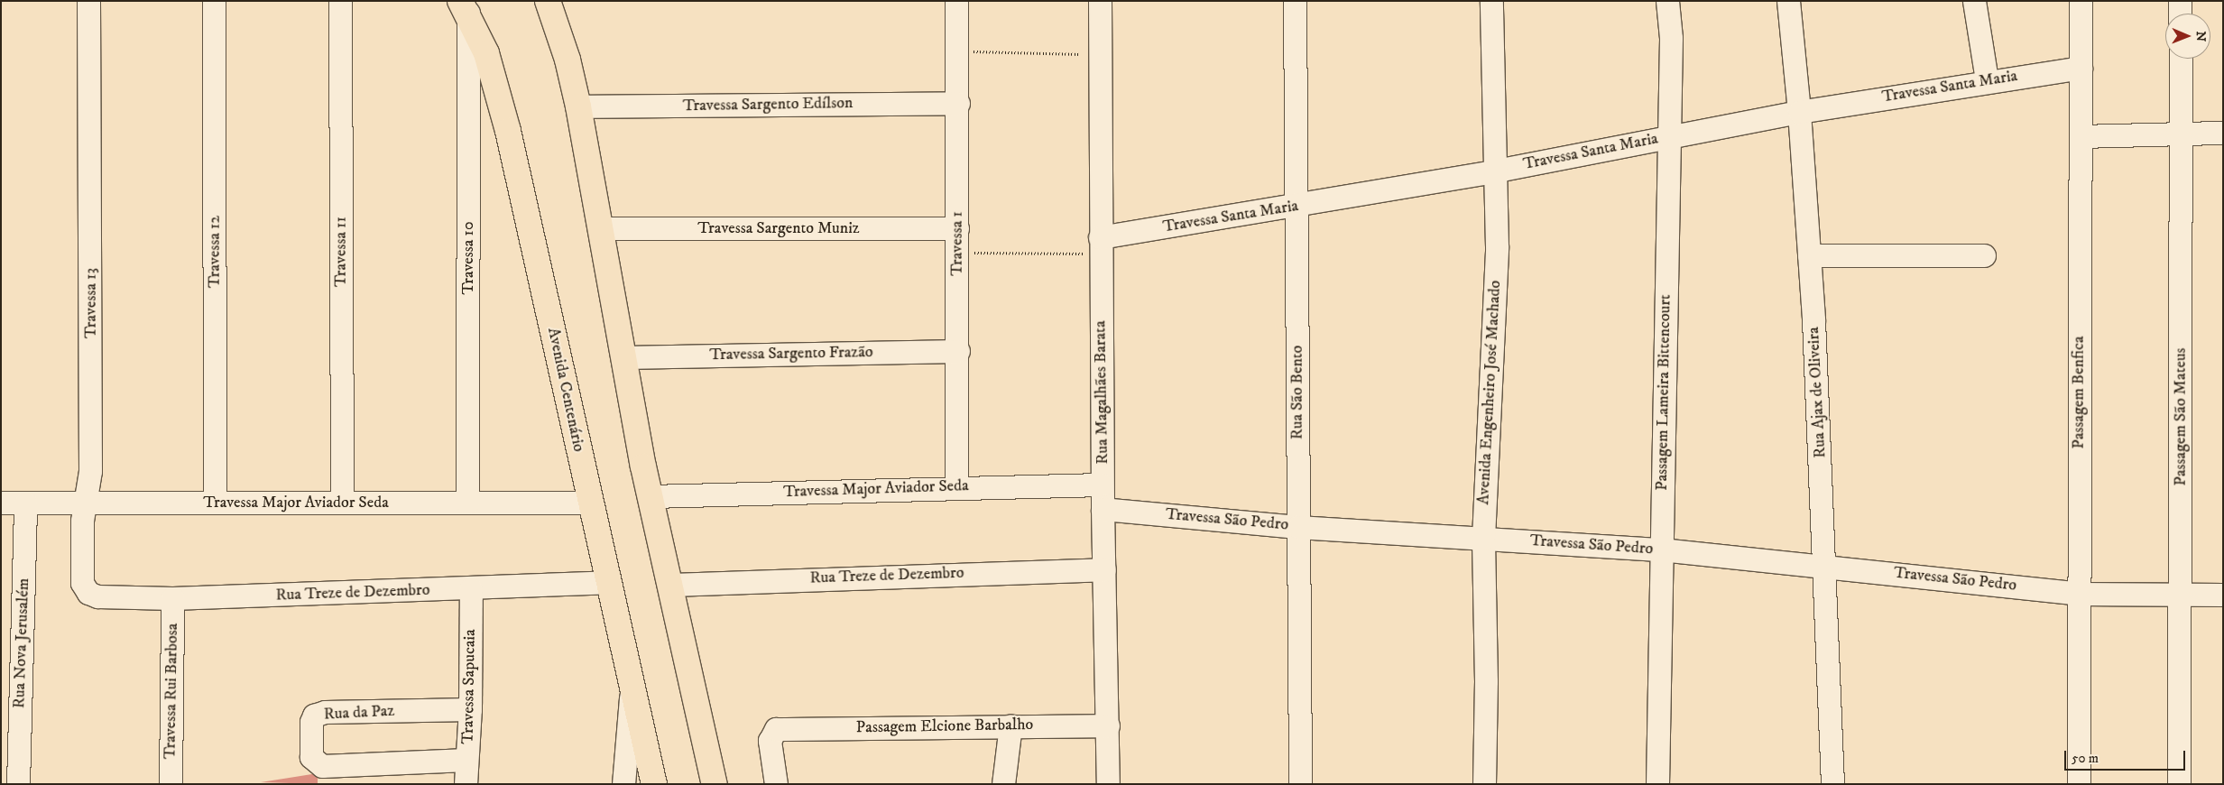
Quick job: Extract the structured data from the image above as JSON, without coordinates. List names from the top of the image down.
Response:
{
  "streets": {
    "main road": ["Avenida Centenário"],
    "street": [
      "Travessa Santa Maria",
      "Travessa Sargento Edílson",
      "Travessa Sargento Muniz",
      "Travessa 1",
      "Travessa 12",
      "Travessa 11",
      "Travessa 10",
      "Travessa 13",
      "Travessa Sargento Frazão",
      "Rua Magalhães Barata",
      "Rua São Bento",
      "Avenida Engenheiro José Machado",
      "Passagem Lameira Bittencourt",
      "Rua Ajax de Oliveira",
      "Passagem Benfica",
      "Passagem São Mateus",
      "Travessa Major Aviador Seda",
      "Travessa São Pedro",
      "Rua Treze de Dezembro",
      "Rua Nova Jerusalém",
      "Travessa Sapucaia",
      "Travessa Rui Barbosa",
      "Rua da Paz",
      "Passagem Elcione Barbalho"
    ]
  },
  "crossings": [
    ["Travessa Santa Maria", "Rua Magalhães Barata"],
    ["Travessa Santa Maria", "Rua São Bento"],
    ["Travessa Santa Maria", "Avenida Engenheiro José Machado"],
    ["Travessa Santa Maria", "Passagem Lameira Bittencourt"],
    ["Travessa Santa Maria", "Rua Ajax de Oliveira"],
    ["Travessa Santa Maria", "Passagem Benfica"],
    ["Travessa Sargento Edílson", "Travessa 1"],
    ["Travessa Sargento Muniz", "Travessa 1"],
    ["Travessa 1", "Travessa Sargento Frazão"],
    ["Travessa 1", "Travessa Major Aviador Seda"],
    ["Travessa 12", "Travessa Major Aviador Seda"],
    ["Travessa 11", "Travessa Major Aviador Seda"],
    ["Travessa 10", "Avenida Centenário"],
    ["Travessa 10", "Travessa Major Aviador Seda"],
    ["Travessa 13", "Travessa Major Aviador Seda"],
    ["Travessa 13", "Rua Treze de Dezembro"],
    ["Avenida Centenário", "Travessa Major Aviador Seda"],
    ["Avenida Centenário", "Rua Treze de Dezembro"],
    ["Rua Magalhães Barata", "Travessa Major Aviador Seda"],
    ["Rua Magalhães Barata", "Travessa São Pedro"],
    ["Rua Magalhães Barata", "Rua Treze de Dezembro"],
    ["Rua Magalhães Barata", "Passagem Elcione Barbalho"],
    ["Rua São Bento", "Travessa São Pedro"],
    ["Avenida Engenheiro José Machado", "Travessa São Pedro"],
    ["Passagem Lameira Bittencourt", "Travessa São Pedro"],
    ["Rua Ajax de Oliveira", "Travessa São Pedro"],
    ["Passagem Benfica", "Travessa São Pedro"],
    ["Passagem São Mateus", "Travessa São Pedro"],
    ["Travessa Major Aviador Seda", "Rua Nova Jerusalém"],
    ["Rua Treze de Dezembro", "Travessa Sapucaia"],
    ["Rua Treze de Dezembro", "Travessa Rui Barbosa"],
    ["Travessa Sapucaia", "Rua da Paz"]
  ],
  "scale_bar": "50 m",
  "north": "right"
}
